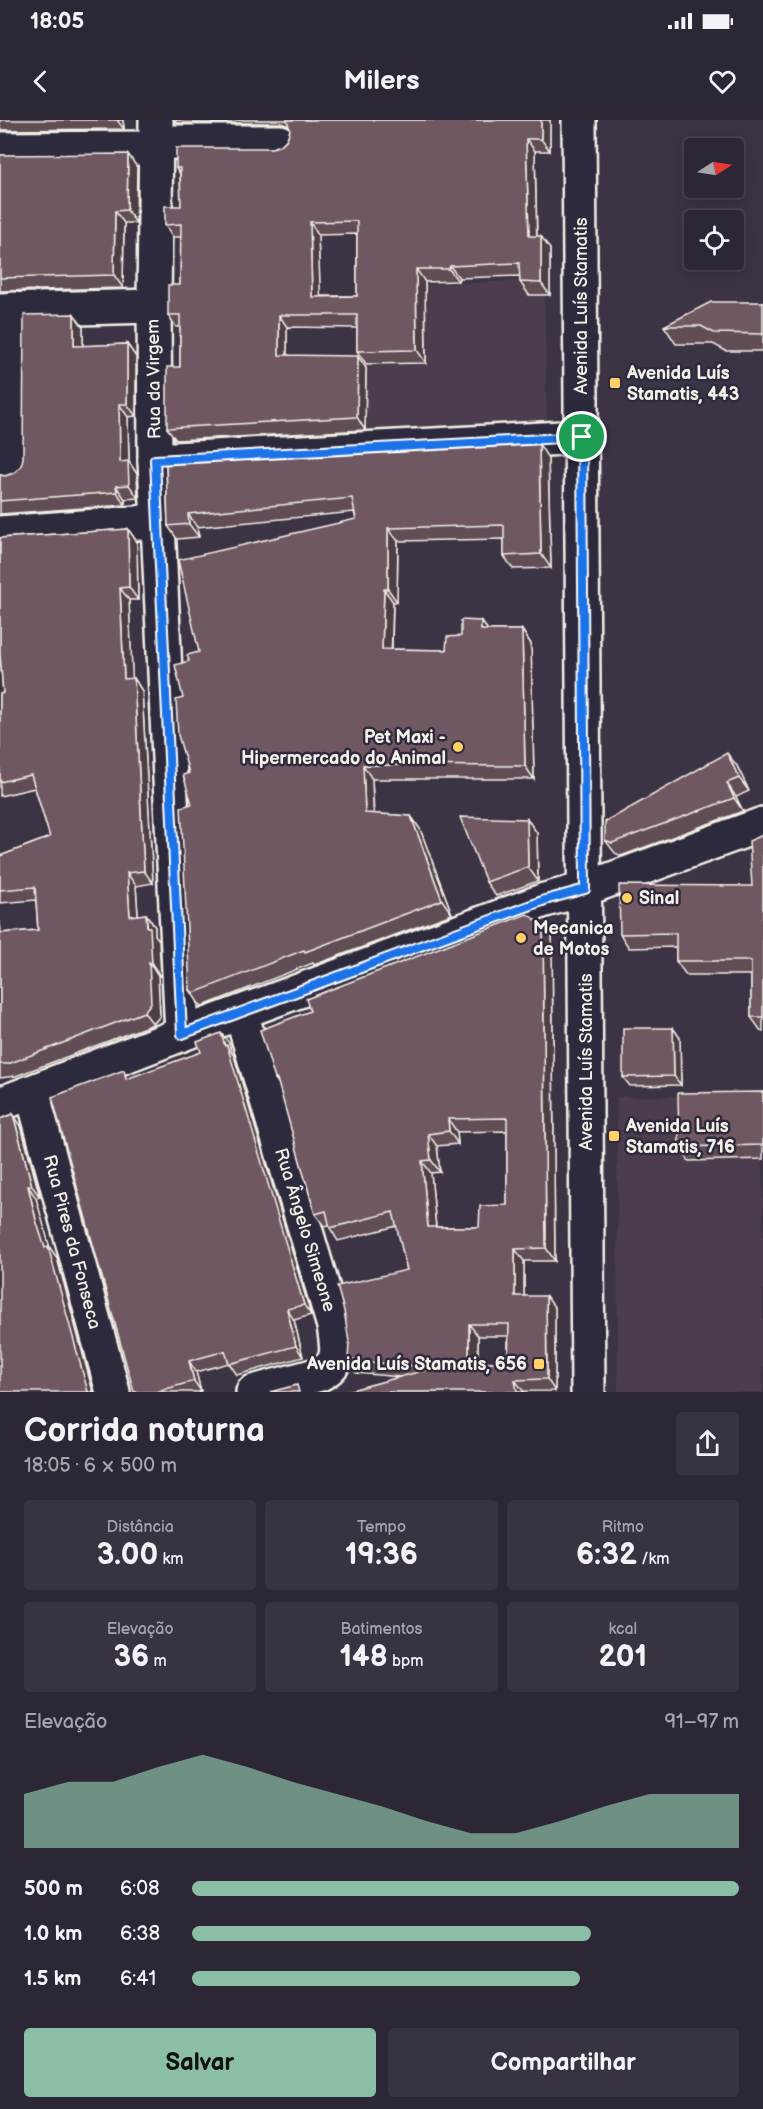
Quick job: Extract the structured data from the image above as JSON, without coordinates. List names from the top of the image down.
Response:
{
  "streets": {
    "street": [
      "Avenida Luís Stamatis",
      "Rua da Virgem",
      "Rua Ângelo Simeone",
      "Rua Pires da Fonseca"
    ]
  },
  "places": {
    "transit": ["Avenida Luís Stamatis, 443", "Avenida Luís Stamatis, 716", "Avenida Luís Stamatis, 656"],
    "other": ["Pet Maxi - Hipermercado do Animal", "Sinal", "Mecanica de Motos"]
  },
  "north": "right",
  "page": {
    "status": "18:05",
    "header": "Milers",
    "heading": ["Corrida noturna", "18:05 · 6 × 500 m"],
    "stats": [
      ["Distância", "3.00 km"],
      ["Tempo", "19:36"],
      ["Ritmo", "6:32 /km"],
      ["Elevação", "36 m"],
      ["Batimentos", "148 bpm"],
      ["kcal", "201"]
    ],
    "chart": ["Elevação", "91–97 m"],
    "list": [
      {
        "name": "500 m",
        "note": "6:08"
      },
      {
        "name": "1.0 km",
        "note": "6:38"
      },
      {
        "name": "1.5 km",
        "note": "6:41"
      }
    ],
    "buttons": ["Salvar", "Compartilhar"]
  }
}
